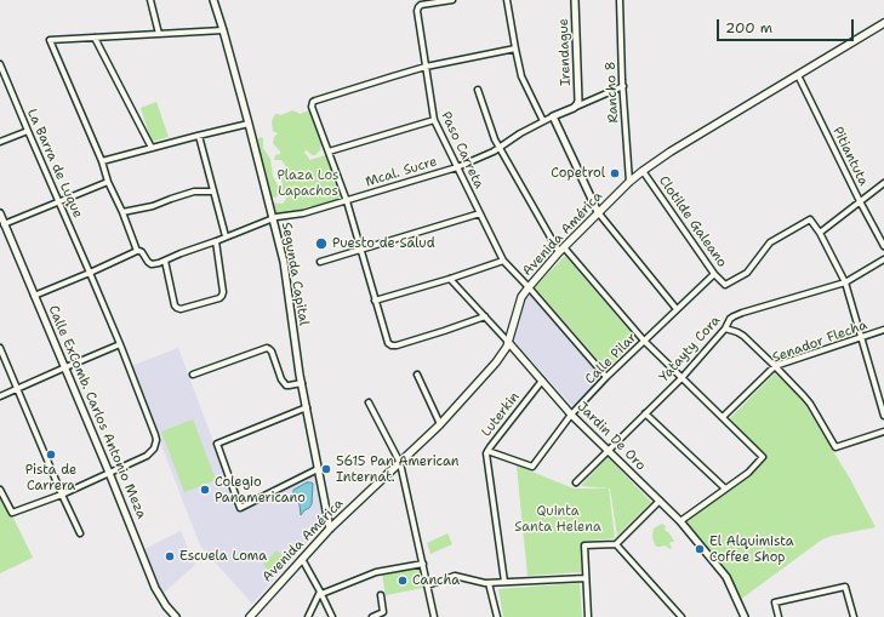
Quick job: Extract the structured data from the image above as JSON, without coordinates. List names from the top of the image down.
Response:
{
  "streets": {
    "main road": ["Avenida América"],
    "street": [
      "Irendague",
      "Rancho 8",
      "Paso Carreta",
      "Pitiantuta",
      "La Barra de Luque",
      "Mcal. Sucre",
      "Clotilde Galeano",
      "Segunda Capital",
      "Senador Flecha",
      "Yatayty Cora",
      "Calle Pilar",
      "Calle ExComb. Carlos Antonio Meza",
      "Luterkin",
      "Jardin De Oro"
    ]
  },
  "crossings": [
    ["Rancho 8", "Avenida América"],
    ["Paso Carreta", "Mcal. Sucre"],
    ["Paso Carreta", "Avenida América"],
    ["Paso Carreta", "Calle Pilar"],
    ["Pitiantuta", "Avenida América"],
    ["La Barra de Luque", "Calle ExComb. Carlos Antonio Meza"],
    ["Mcal. Sucre", "Segunda Capital"],
    ["Clotilde Galeano", "Avenida América"],
    ["Clotilde Galeano", "Calle Pilar"],
    ["Avenida América", "Segunda Capital"],
    ["Avenida América", "Jardin De Oro"],
    ["Yatayty Cora", "Jardin De Oro"],
    ["Calle Pilar", "Luterkin"],
    ["Calle Pilar", "Jardin De Oro"],
    ["Luterkin", "Jardin De Oro"]
  ],
  "parks": ["Plaza Los Lapachos", "Quinta Santa Helena"],
  "places": [
    "Copetrol",
    "Puesto de Salud",
    "Pista de Carrera",
    "5615 Pan American Internat.",
    "Colegio Panamericano",
    "El Alquimista Coffee Shop",
    "Escuela Loma",
    "Cancha"
  ],
  "scale_bar": "200 m"
}
